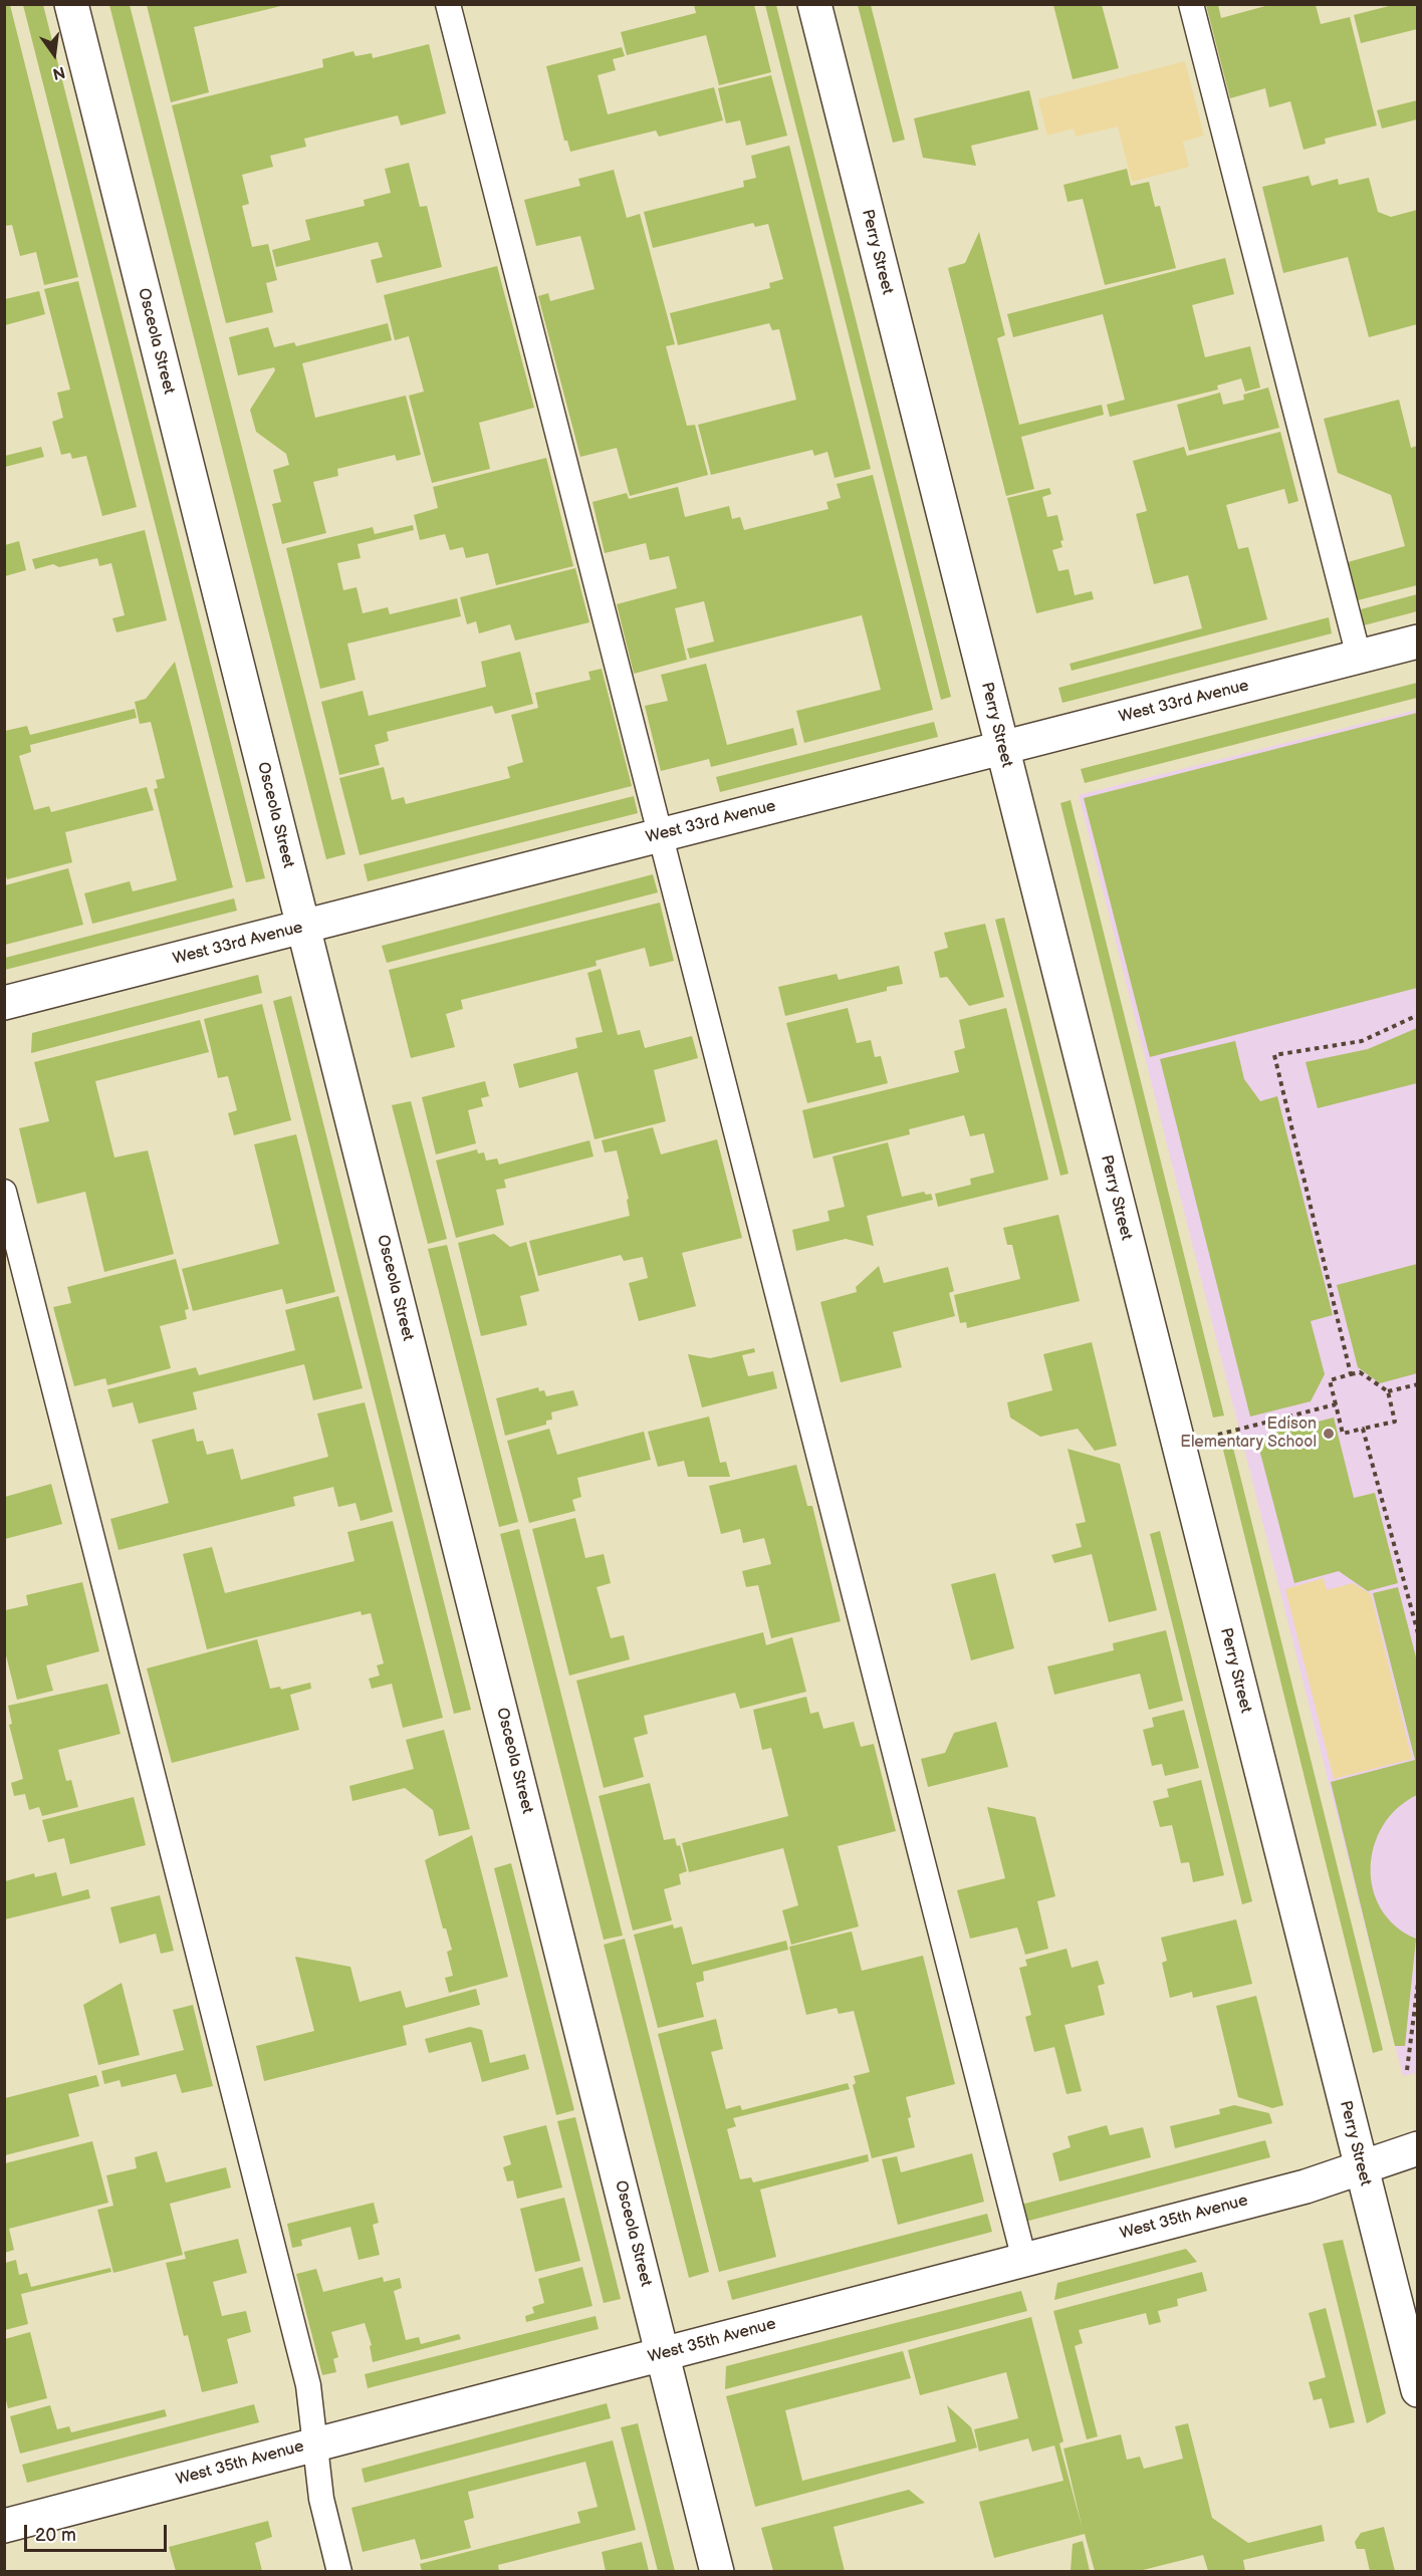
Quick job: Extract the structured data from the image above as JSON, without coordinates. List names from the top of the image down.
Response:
{
  "streets": {
    "street": [
      "Perry Street",
      "Osceola Street",
      "West 33rd Avenue",
      "West 35th Avenue"
    ]
  },
  "crossings": [
    ["Perry Street", "West 33rd Avenue"],
    ["Perry Street", "West 35th Avenue"],
    ["Osceola Street", "West 33rd Avenue"],
    ["Osceola Street", "West 35th Avenue"]
  ],
  "places": ["Edison Elementary School"],
  "scale_bar": "20 m",
  "north": "bottom"
}
